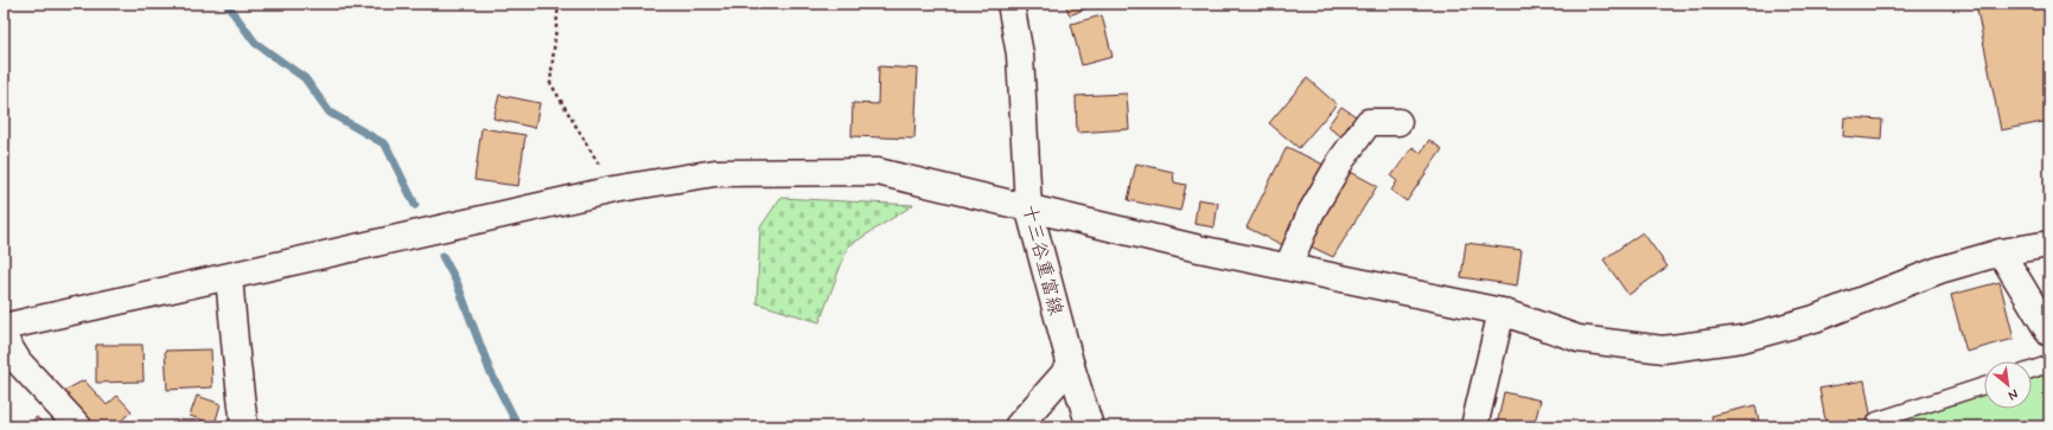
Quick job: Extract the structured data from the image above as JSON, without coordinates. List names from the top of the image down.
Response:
{
  "streets": {
    "street": ["十三谷重富線"]
  },
  "north": "bottom right"
}
